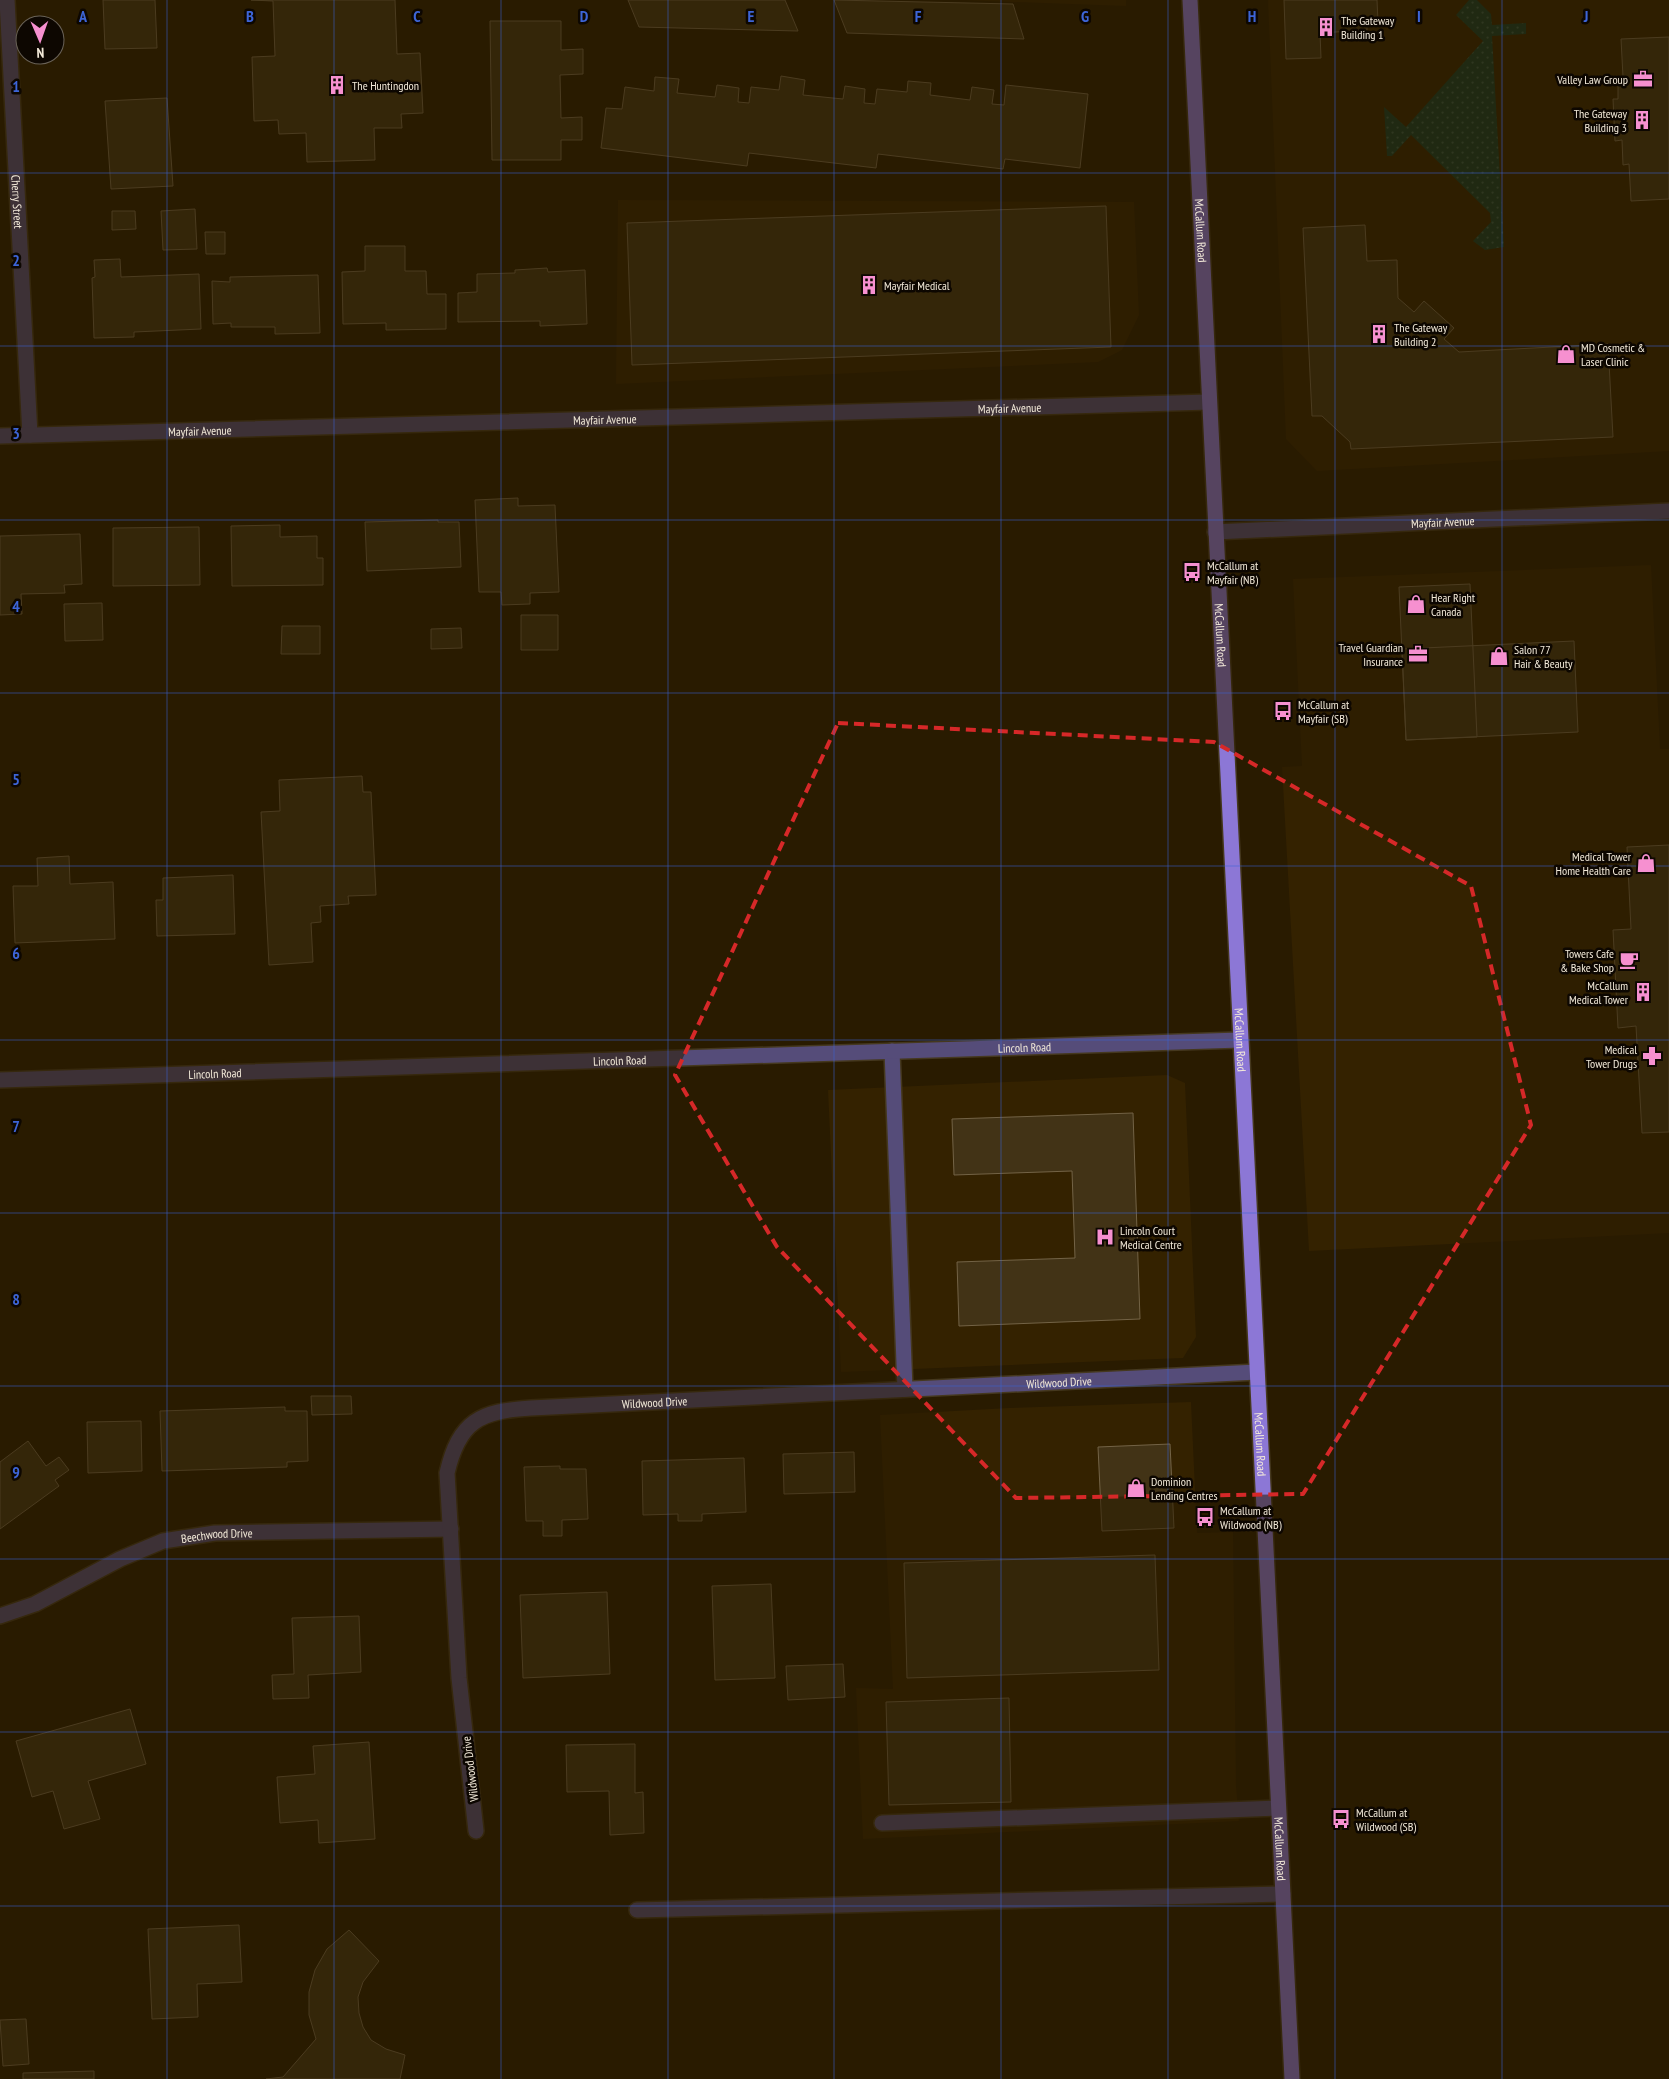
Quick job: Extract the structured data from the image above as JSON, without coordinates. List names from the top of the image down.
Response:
{
  "streets": {
    "main road": ["McCallum Road"],
    "street": [
      "Cherry Street",
      "Mayfair Avenue",
      "Lincoln Road",
      "Wildwood Drive",
      "Beechwood Drive"
    ]
  },
  "crossings": [
    ["Cherry Street", "Mayfair Avenue"],
    ["McCallum Road", "Mayfair Avenue"],
    ["McCallum Road", "Lincoln Road"],
    ["McCallum Road", "Wildwood Drive"],
    ["Wildwood Drive", "Beechwood Drive"]
  ],
  "places": {
    "building": [
      "The Gateway Building 1",
      "The Huntingdon",
      "The Gateway Building 3",
      "Mayfair Medical",
      "The Gateway Building 2",
      "McCallum Medical Tower"
    ],
    "office": ["Valley Law Group", "Travel Guardian Insurance"],
    "shop": [
      "MD Cosmetic & Laser Clinic",
      "Hear Right Canada",
      "Salon 77 Hair & Beauty",
      "Medical Tower Home Health Care",
      "Dominion Lending Centres"
    ],
    "bus stop": [
      "McCallum at Mayfair (NB)",
      "McCallum at Mayfair (SB)",
      "McCallum at Wildwood (NB)",
      "McCallum at Wildwood (SB)"
    ],
    "cafe": ["Towers Cafe & Bake Shop"],
    "pharmacy": ["Medical Tower Drugs"],
    "hospital": ["Lincoln Court Medical Centre"]
  },
  "north": "bottom",
  "grid": {
    "columns": [
      "A",
      "B",
      "C",
      "D",
      "E",
      "F",
      "G",
      "H",
      "I",
      "J"
    ],
    "rows": [
      "1",
      "2",
      "3",
      "4",
      "5",
      "6",
      "7",
      "8",
      "9"
    ]
  }
}
